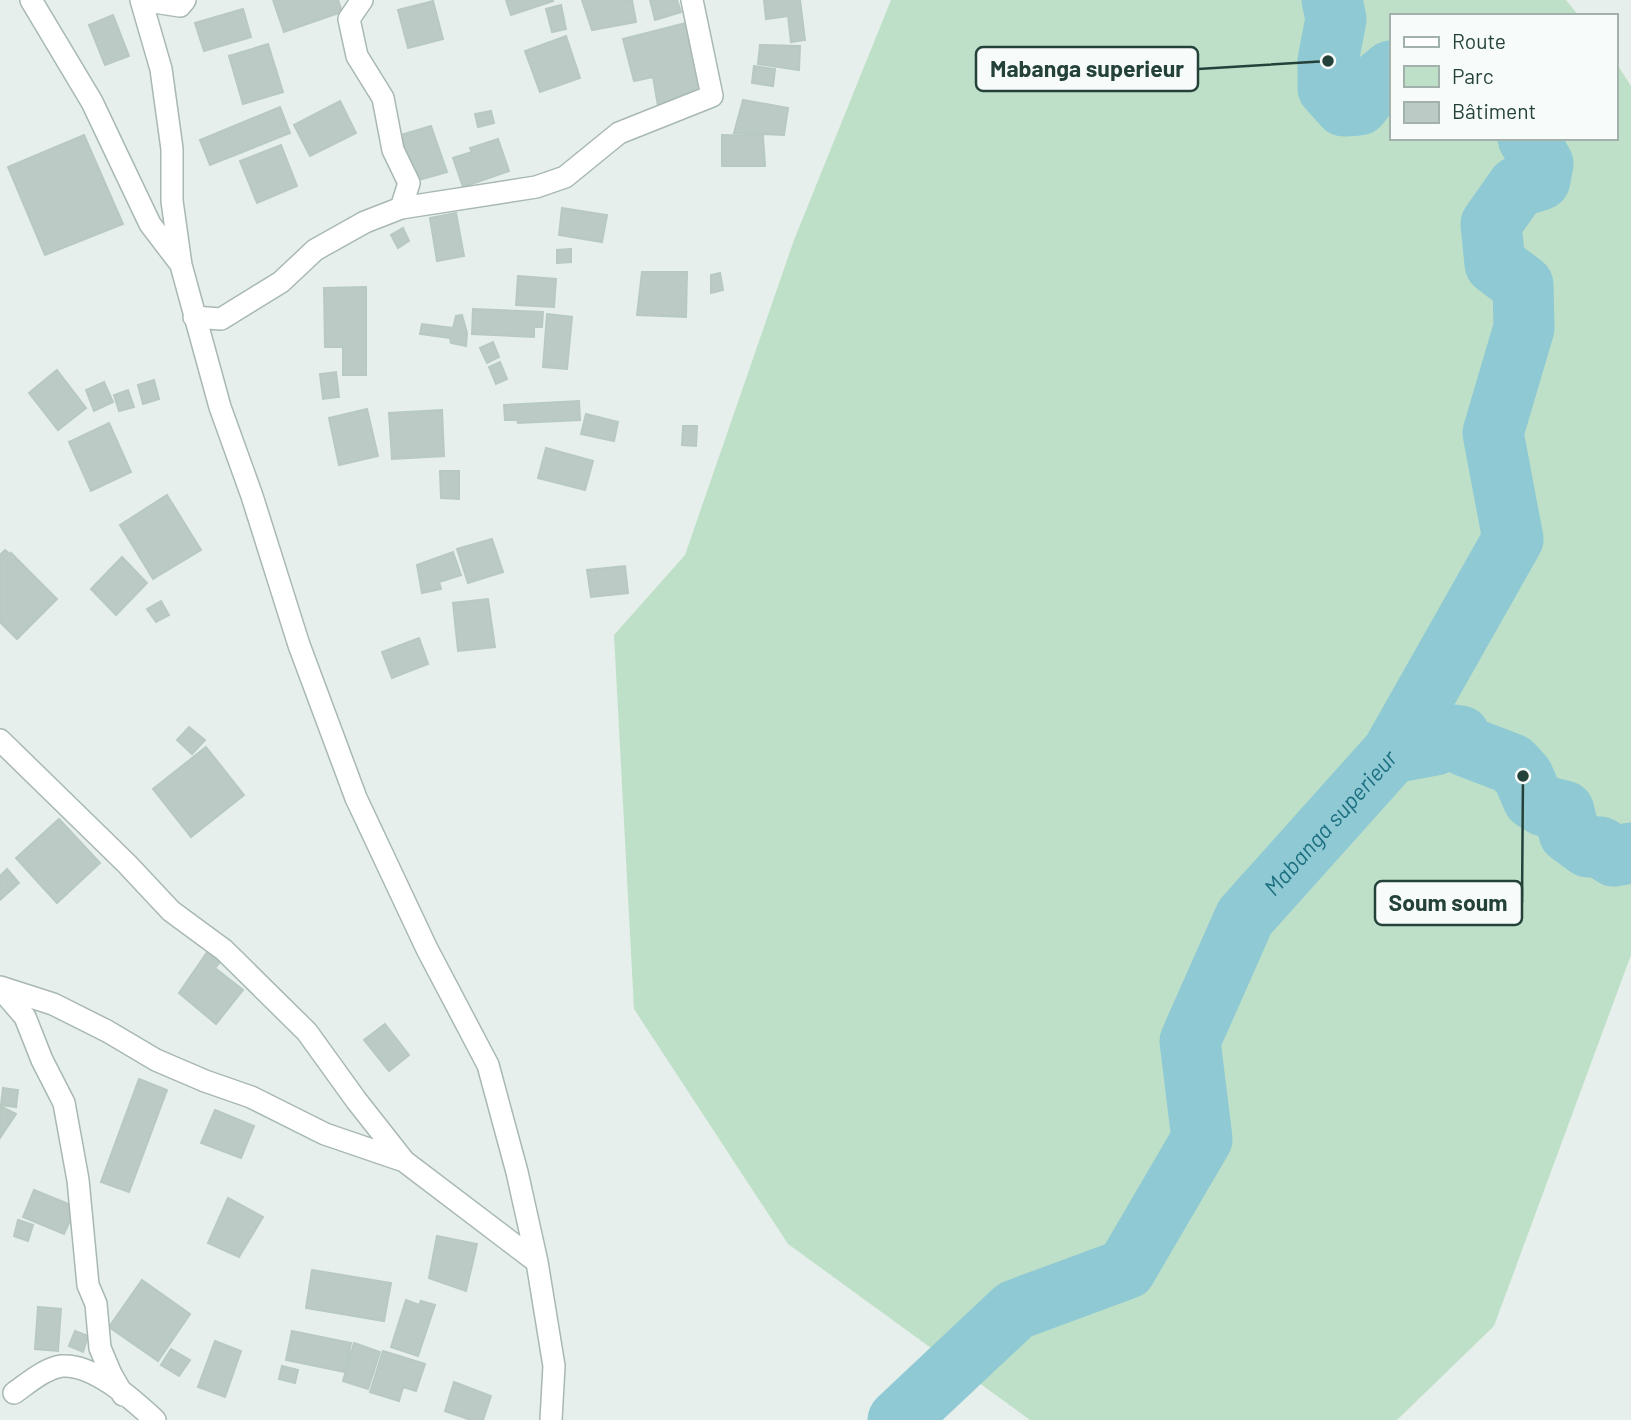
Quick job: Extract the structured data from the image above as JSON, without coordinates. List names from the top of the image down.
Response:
{
  "water": ["Mabanga superieur"],
  "places": ["Mabanga superieur", "Soum soum"],
  "legend": ["Route", "Parc", "Bâtiment"]
}
